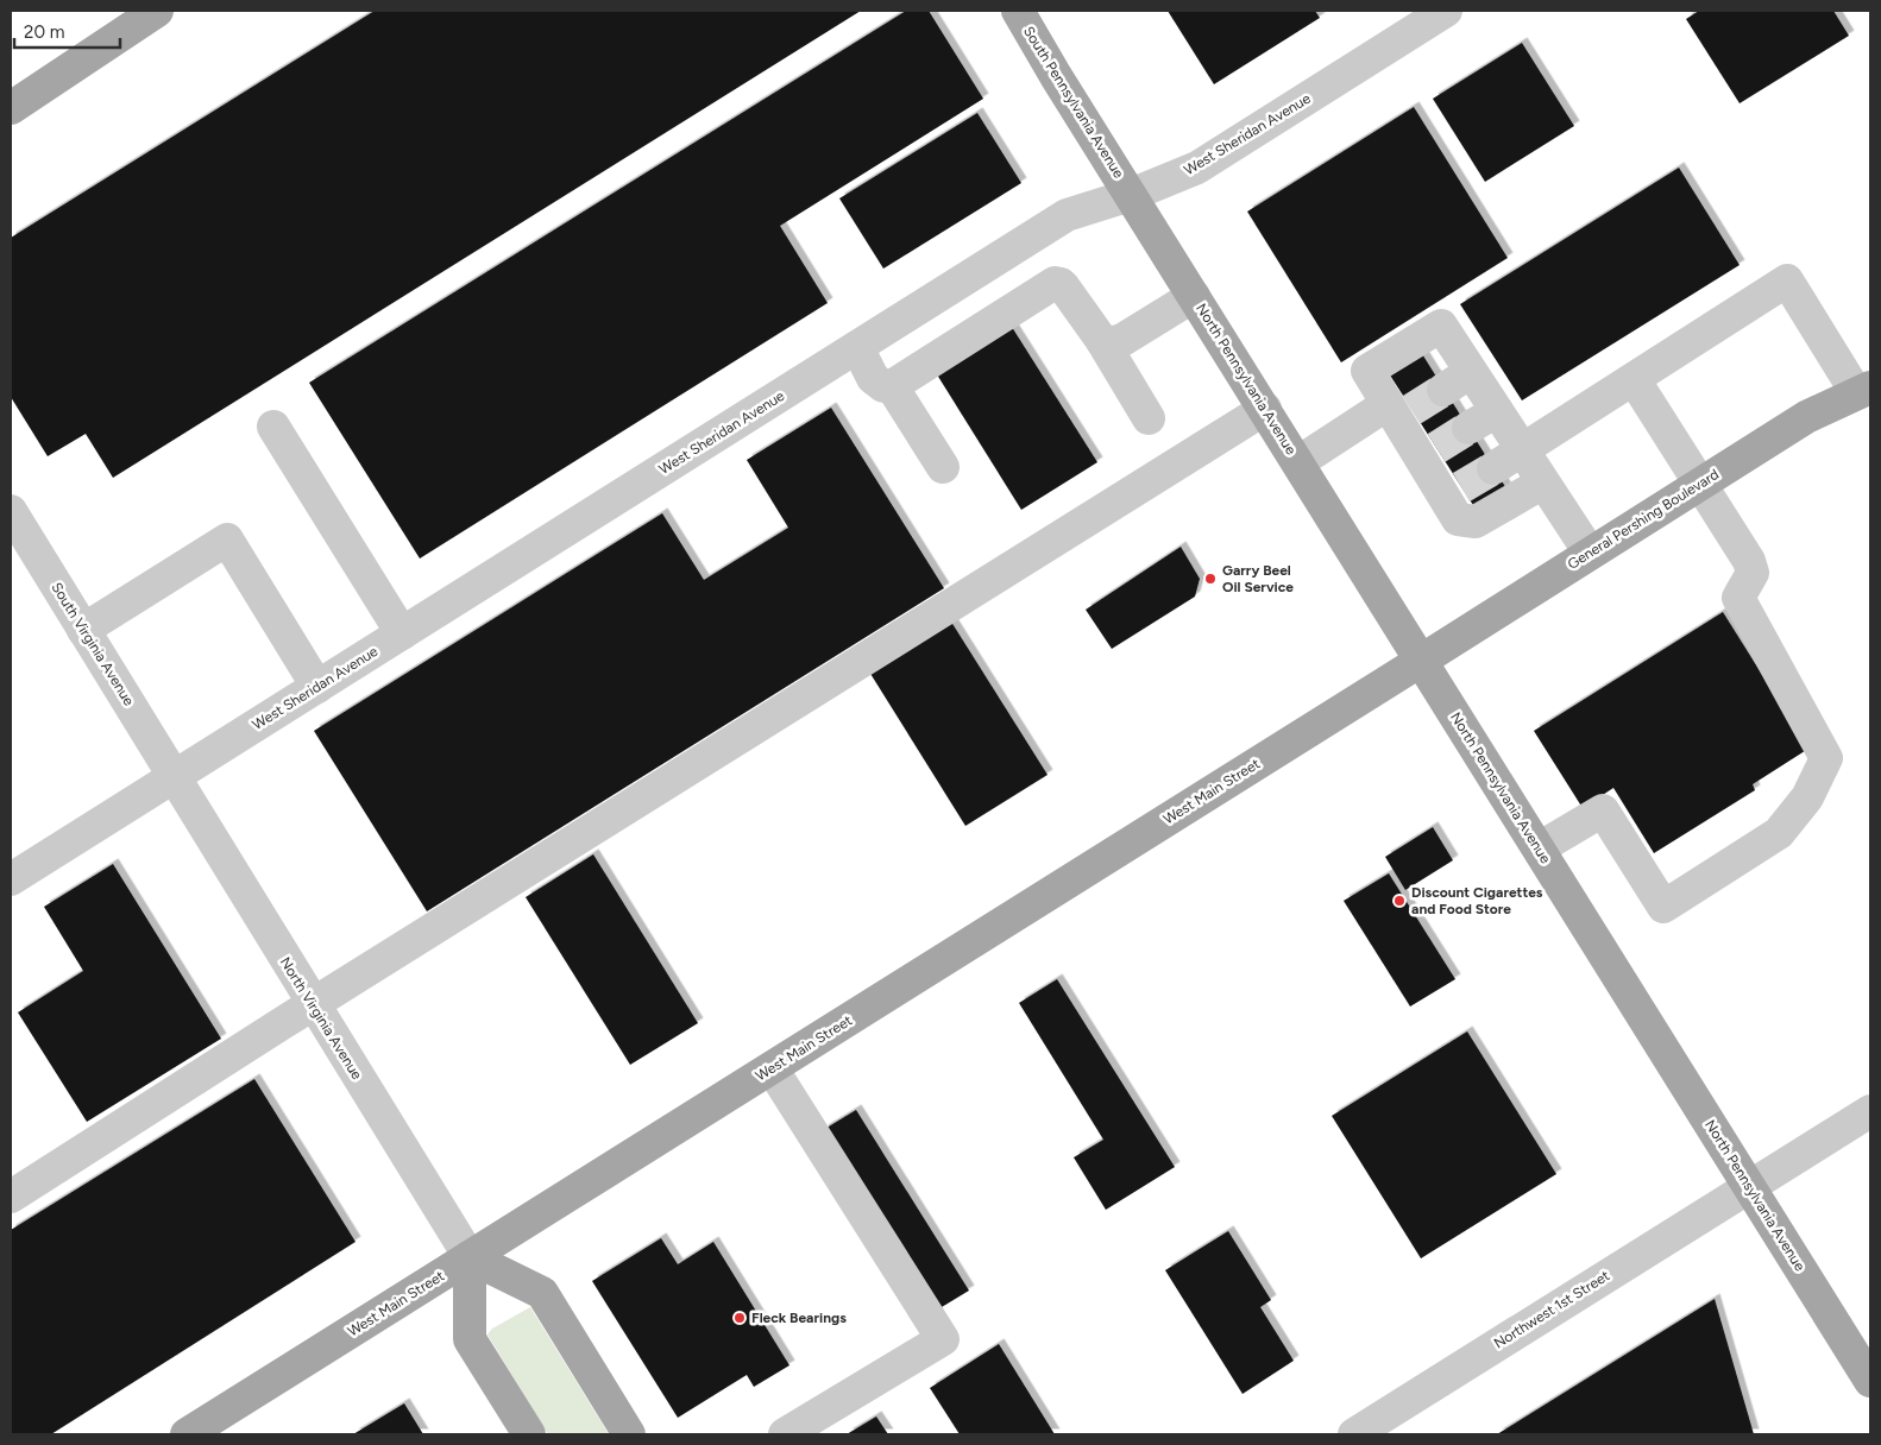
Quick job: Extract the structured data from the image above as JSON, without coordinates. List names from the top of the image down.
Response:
{
  "streets": {
    "main road": [
      "South Pennsylvania Avenue",
      "North Pennsylvania Avenue",
      "General Pershing Boulevard",
      "West Main Street"
    ],
    "street": [
      "West Sheridan Avenue",
      "South Virginia Avenue",
      "North Virginia Avenue",
      "Northwest 1st Street"
    ]
  },
  "crossings": [
    ["South Pennsylvania Avenue", "West Sheridan Avenue"],
    ["South Pennsylvania Avenue", "North Pennsylvania Avenue"],
    ["West Sheridan Avenue", "North Pennsylvania Avenue"],
    ["West Sheridan Avenue", "South Virginia Avenue"],
    ["West Sheridan Avenue", "North Virginia Avenue"],
    ["North Pennsylvania Avenue", "General Pershing Boulevard"],
    ["North Pennsylvania Avenue", "West Main Street"],
    ["North Pennsylvania Avenue", "Northwest 1st Street"],
    ["General Pershing Boulevard", "West Main Street"],
    ["South Virginia Avenue", "North Virginia Avenue"],
    ["West Main Street", "North Virginia Avenue"]
  ],
  "places": ["Garry Beel Oil Service", "Discount Cigarettes and Food Store", "Fleck Bearings"],
  "scale_bar": "20 m"
}
